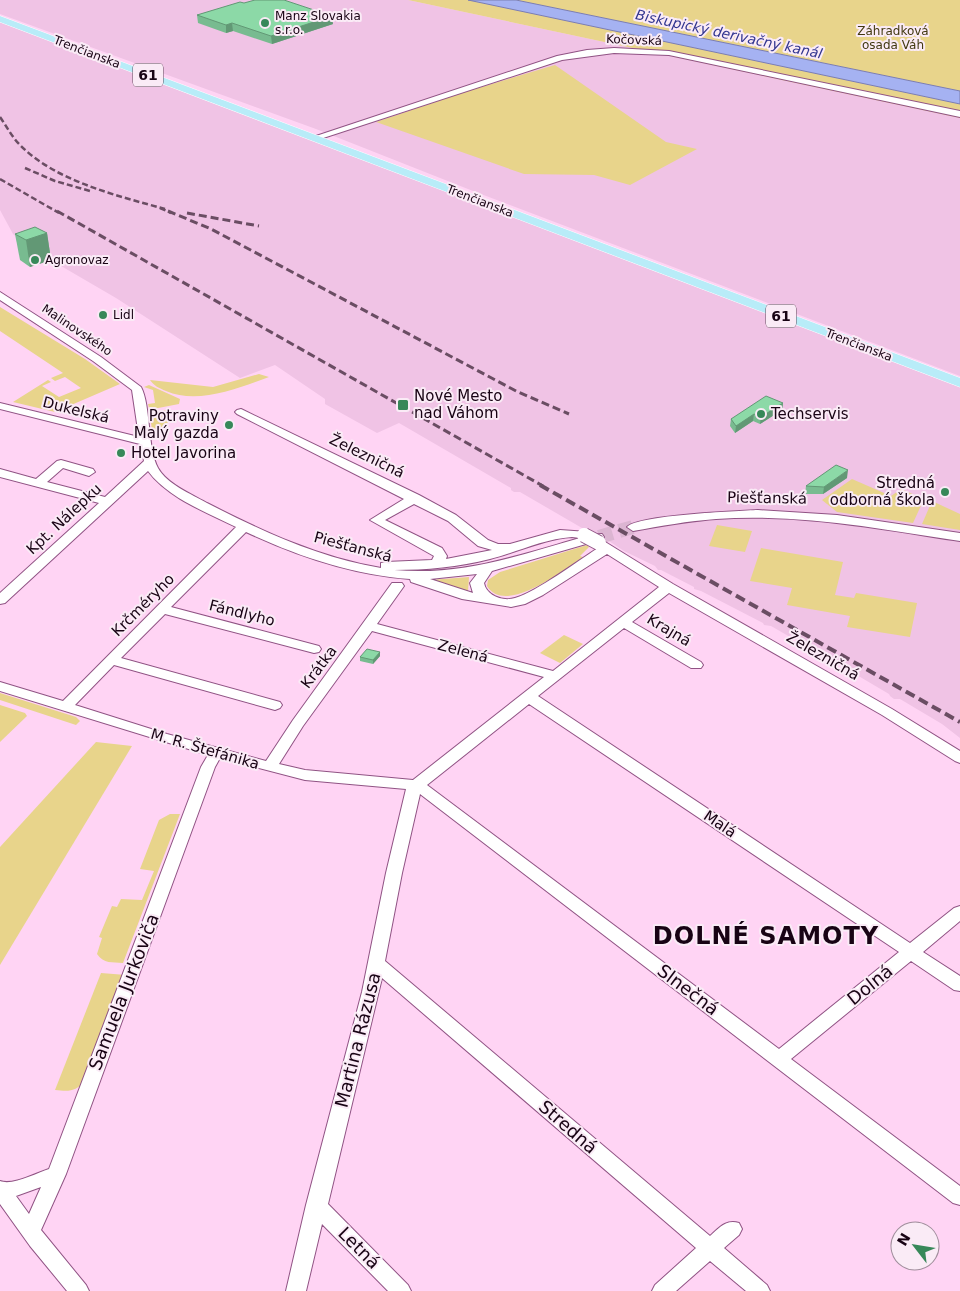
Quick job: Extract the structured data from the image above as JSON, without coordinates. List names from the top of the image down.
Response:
{
  "streets": {
    "main road": ["Trenčianska", "61"],
    "street": [
      "Kočovská",
      "Malinovského",
      "Dukelská",
      "Železničná",
      "Piešťanská",
      "Kpt. Nálepku",
      "Krčméryho",
      "Fándlyho",
      "Krajná",
      "Zelená",
      "Krátka",
      "M. R. Štefánika",
      "Malá",
      "Dolná",
      "Slnečná",
      "Samuela Jurkoviča",
      "Martina Rázusa",
      "Stredná",
      "Letná"
    ]
  },
  "crossings": [
    ["Kočovská", "Trenčianska"],
    ["Železničná", "Piešťanská"],
    ["Piešťanská", "Kpt. Nálepku"],
    ["Piešťanská", "Krčméryho"],
    ["Piešťanská", "Krátka"],
    ["Krčméryho", "Fándlyho"],
    ["Krčméryho", "M. R. Štefánika"],
    ["Zelená", "Krátka"],
    ["Krátka", "M. R. Štefánika"],
    ["M. R. Štefánika", "Slnečná"],
    ["M. R. Štefánika", "Samuela Jurkoviča"],
    ["M. R. Štefánika", "Martina Rázusa"],
    ["Malá", "Dolná"],
    ["Dolná", "Slnečná"],
    ["Slnečná", "Martina Rázusa"],
    ["Martina Rázusa", "Stredná"],
    ["Martina Rázusa", "Letná"]
  ],
  "districts": ["DOLNÉ SAMOTY"],
  "water": ["Biskupický derivačný kanál"],
  "parks": ["Záhradková osada Váh"],
  "places": {
    "other": [
      "Manz Slovakia s.r.o.",
      "Agronovaz",
      "Lidl",
      "Techservis",
      "Potraviny Malý gazda",
      "Hotel Javorina",
      "Stredná odborná škola"
    ],
    "transit": ["Nové Mesto nad Váhom"]
  },
  "north": "top left"
}
